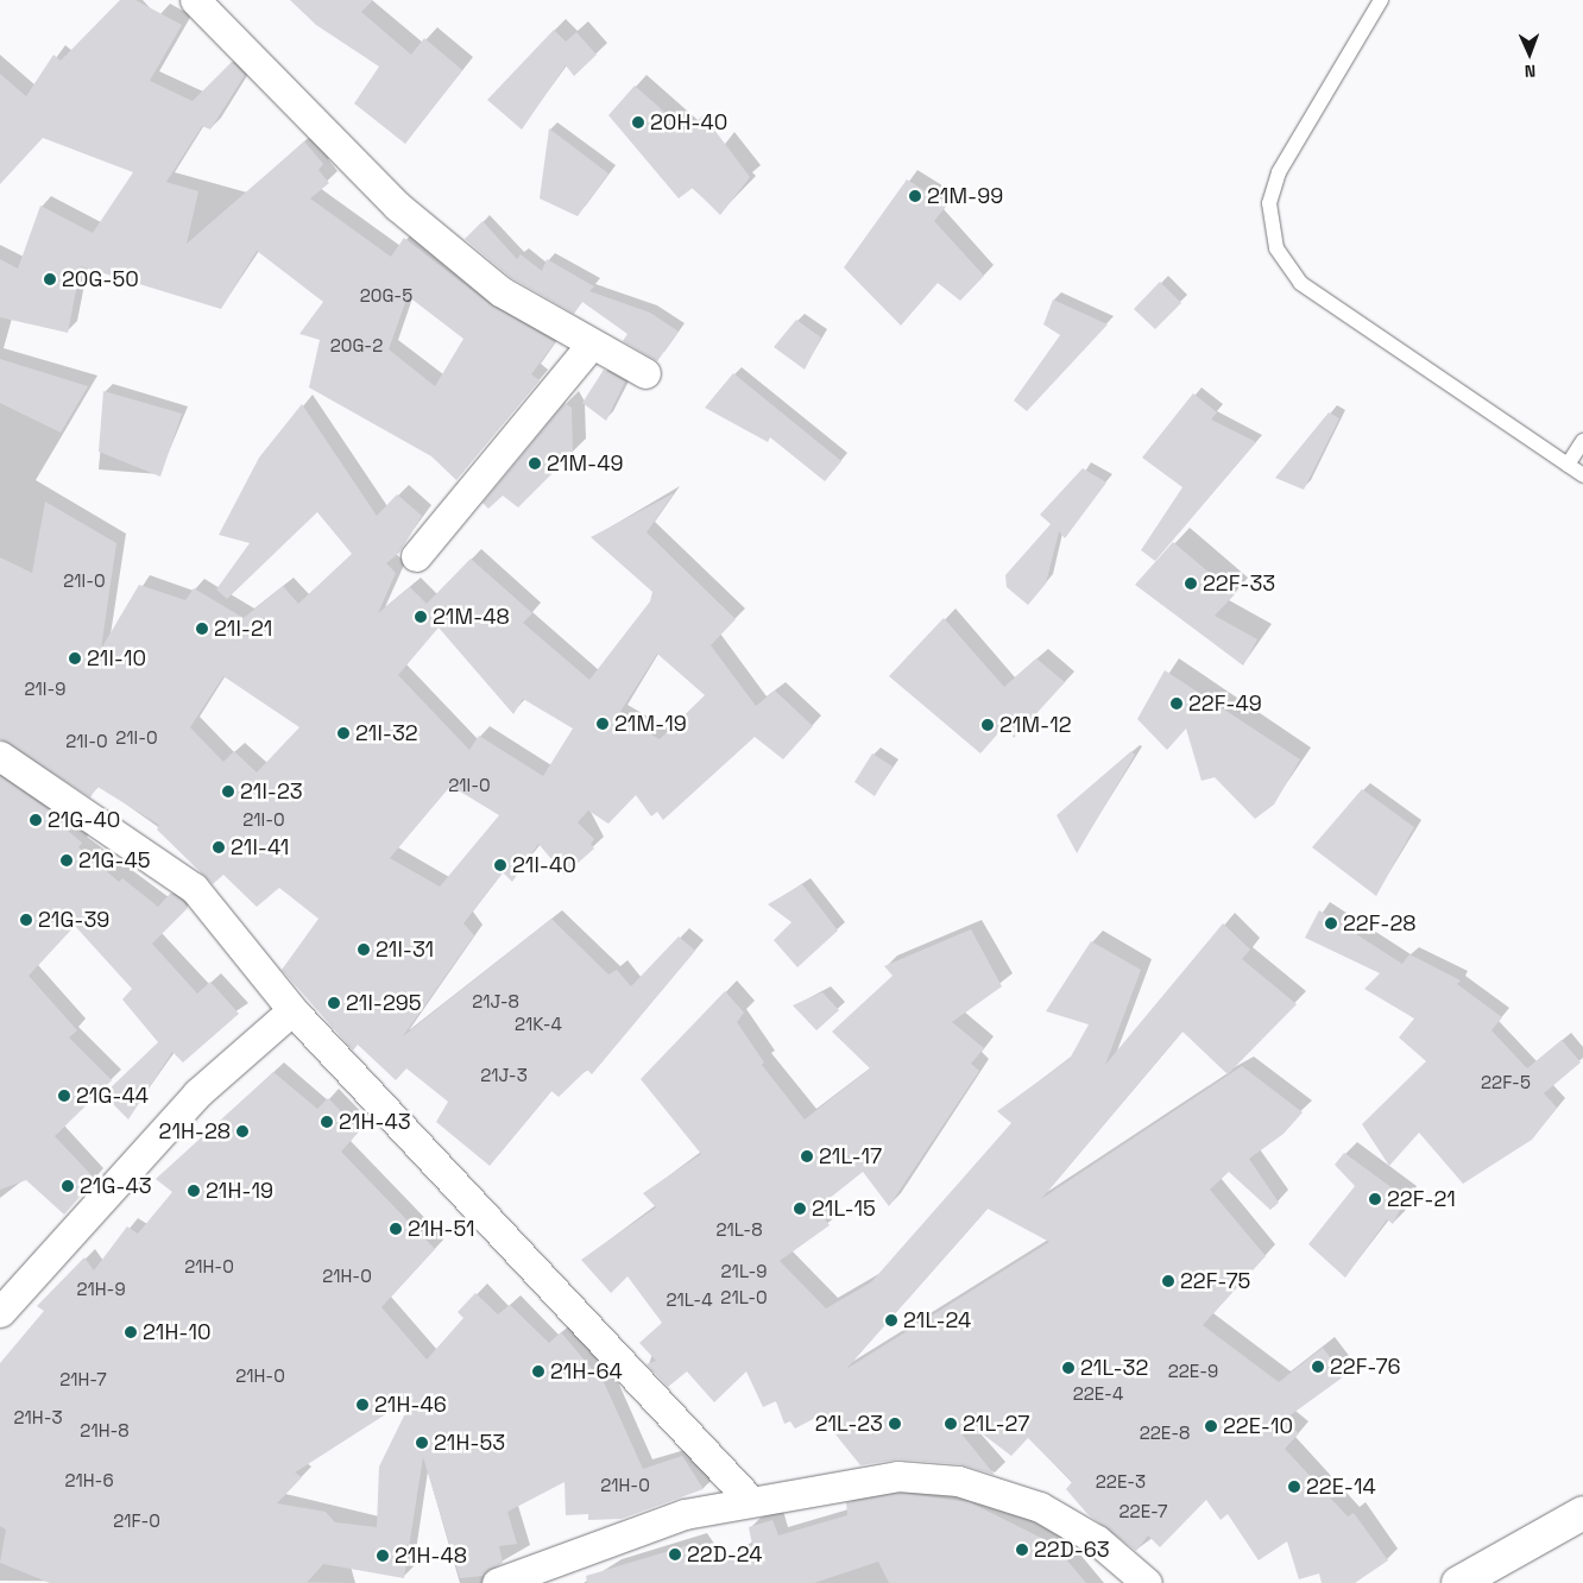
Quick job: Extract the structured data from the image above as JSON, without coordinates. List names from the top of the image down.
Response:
{
  "places": [
    "20H-40",
    "21M-99",
    "20G-50",
    "21M-49",
    "22F-33",
    "21M-48",
    "21I-21",
    "21I-10",
    "22F-49",
    "21M-19",
    "21M-12",
    "21I-32",
    "21I-23",
    "21G-40",
    "21I-41",
    "21G-45",
    "21I-40",
    "21G-39",
    "22F-28",
    "21I-31",
    "21I-295",
    "21G-44",
    "21H-43",
    "21H-28",
    "21L-17",
    "21G-43",
    "21H-19",
    "22F-21",
    "21L-15",
    "21H-51",
    "22F-75",
    "21L-24",
    "21H-10",
    "22F-76",
    "21L-32",
    "21H-64",
    "21H-46",
    "21L-23",
    "21L-27",
    "22E-10",
    "21H-53",
    "22E-14",
    "22D-63",
    "22D-24",
    "21H-48"
  ],
  "house_numbers": [
    "20G-5",
    "20G-2",
    "21I-0",
    "21I-9",
    "21I-0",
    "21I-0",
    "21I-0",
    "21I-0",
    "21J-8",
    "21K-4",
    "21J-3",
    "22F-5",
    "21L-8",
    "21H-0",
    "21L-9",
    "21H-0",
    "21H-9",
    "21L-0",
    "21L-4",
    "22E-9",
    "21H-0",
    "21H-7",
    "22E-4",
    "21H-3",
    "21H-8",
    "22E-8",
    "21H-6",
    "22E-3",
    "21H-0",
    "22E-7",
    "21F-0"
  ],
  "north": "bottom"
}
